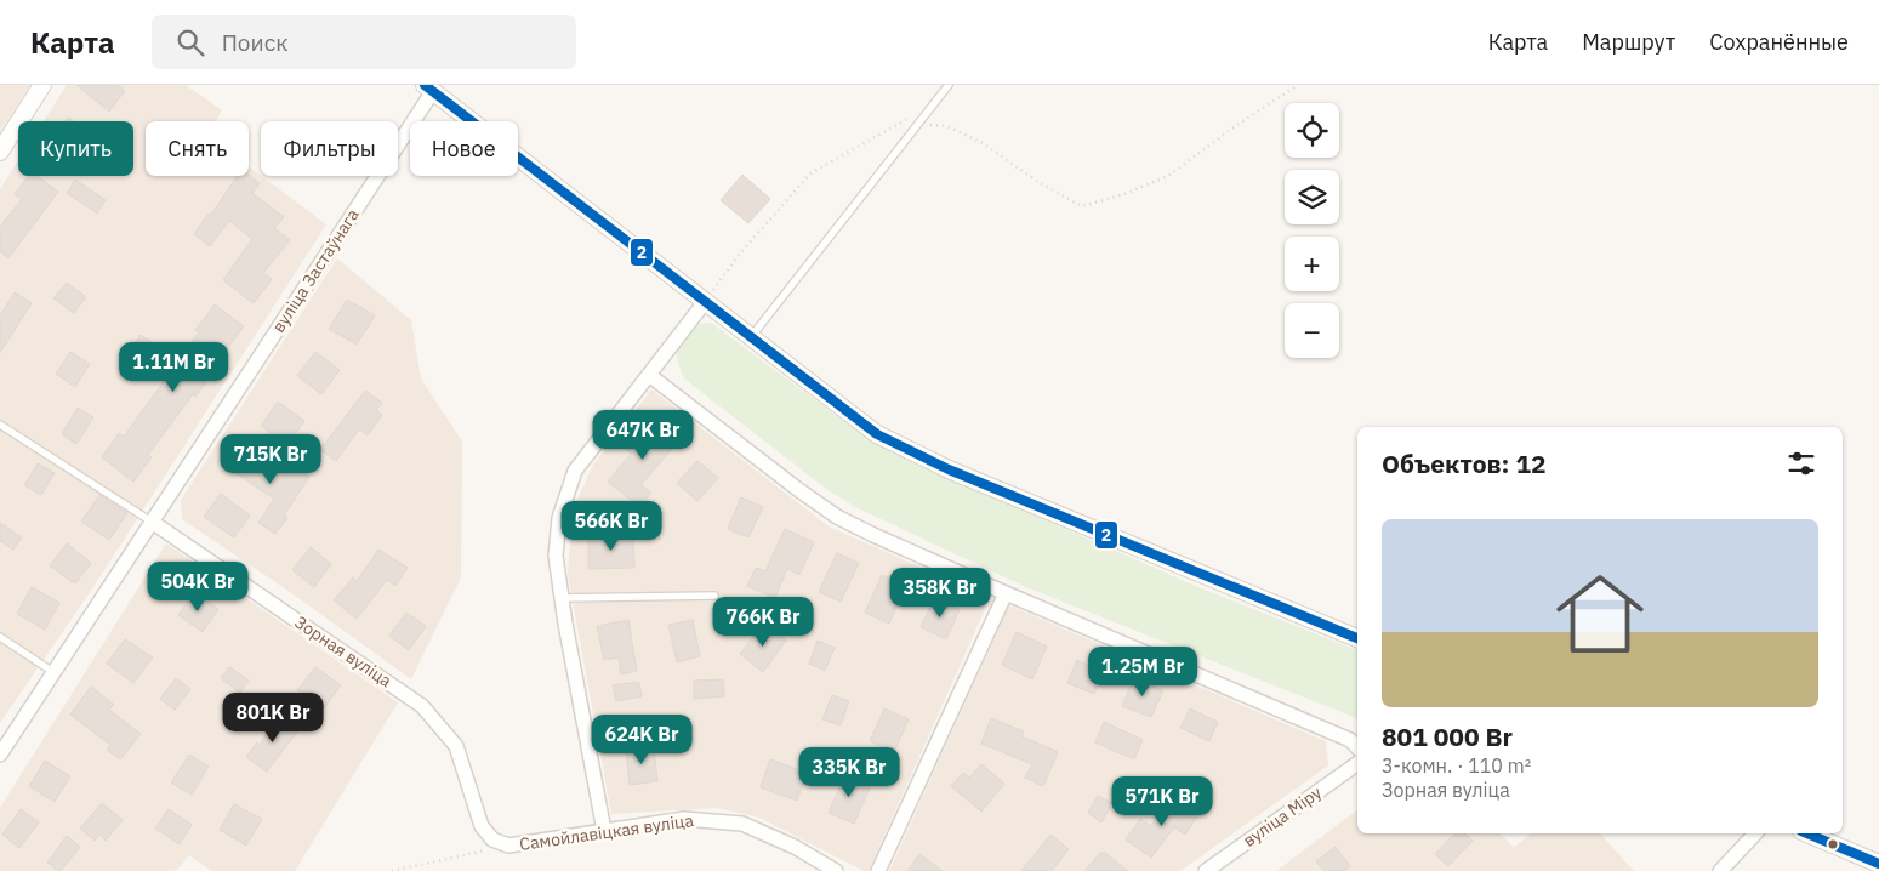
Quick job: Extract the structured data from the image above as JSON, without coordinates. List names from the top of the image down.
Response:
{
  "streets": {
    "street": [
      "вуліца Застаўнага",
      "Зорная вуліца",
      "вуліца Міру",
      "Самойлавіцкая вуліца"
    ]
  },
  "crossings": [
    ["вуліца Застаўнага", "Зорная вуліца"],
    ["Зорная вуліца", "Самойлавіцкая вуліца"]
  ],
  "lines": ["transit line 2"],
  "page": {
    "header": "Карта",
    "search": "Поиск",
    "nav": ["Карта", "Маршрут", "Сохранённые"],
    "map_buttons": ["+", "−"],
    "chip": [
      "Купить",
      "Снять",
      "Фильтры",
      "Новое"
    ],
    "price": [
      "1.11M Br",
      "647K Br",
      "715K Br",
      "566K Br",
      "504K Br",
      "358K Br",
      "766K Br",
      "1.25M Br",
      "801K Br",
      "624K Br",
      "335K Br",
      "571K Br"
    ],
    "heading": "Объектов: 12",
    "list": [
      {
        "name": "801 000 Br",
        "note": "3-комн. · 110 m² · Зорная вуліца"
      }
    ]
  }
}
